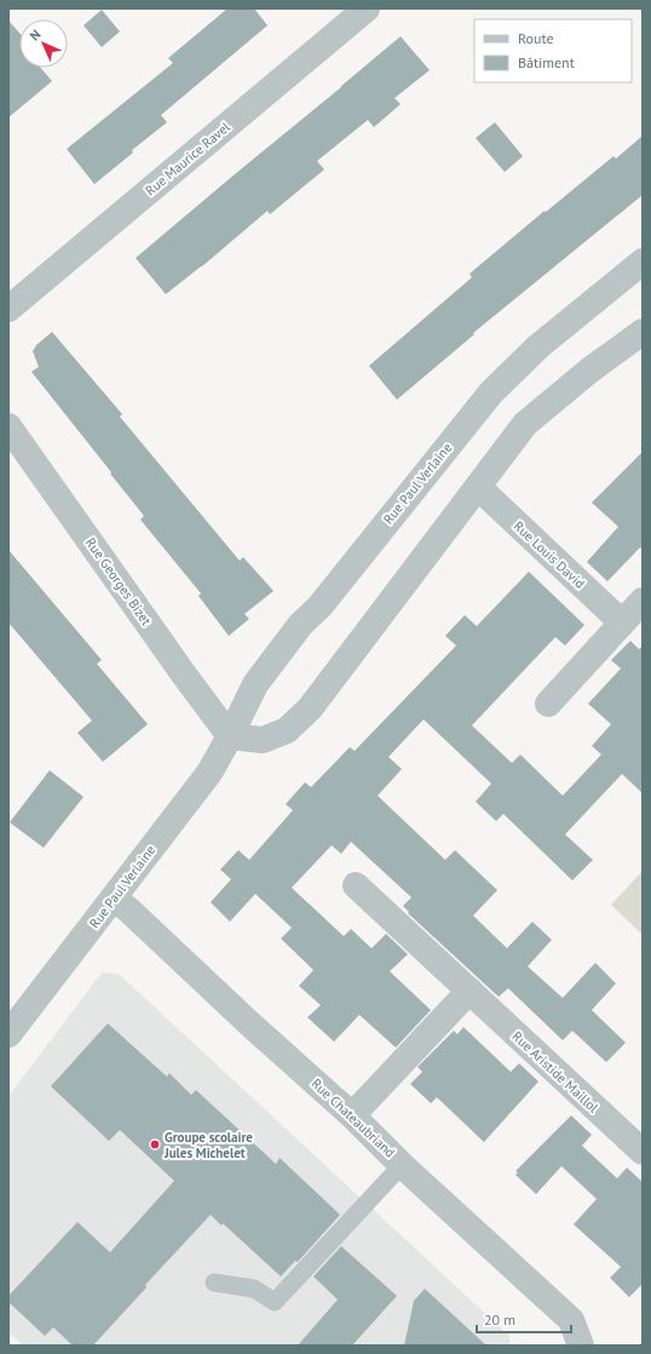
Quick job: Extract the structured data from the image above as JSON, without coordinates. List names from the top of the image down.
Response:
{
  "streets": {
    "street": [
      "Rue Maurice Ravel",
      "Rue Paul Verlaine",
      "Rue Louis David",
      "Rue Georges Bizet",
      "Rue Aristide Maillol",
      "Rue Chateaubriand"
    ]
  },
  "crossings": [
    ["Rue Paul Verlaine", "Rue Georges Bizet"],
    ["Rue Paul Verlaine", "Rue Chateaubriand"]
  ],
  "places": ["Groupe scolaire Jules Michelet"],
  "legend": ["Route", "Bâtiment"],
  "scale_bar": "20 m",
  "north": "top left"
}
